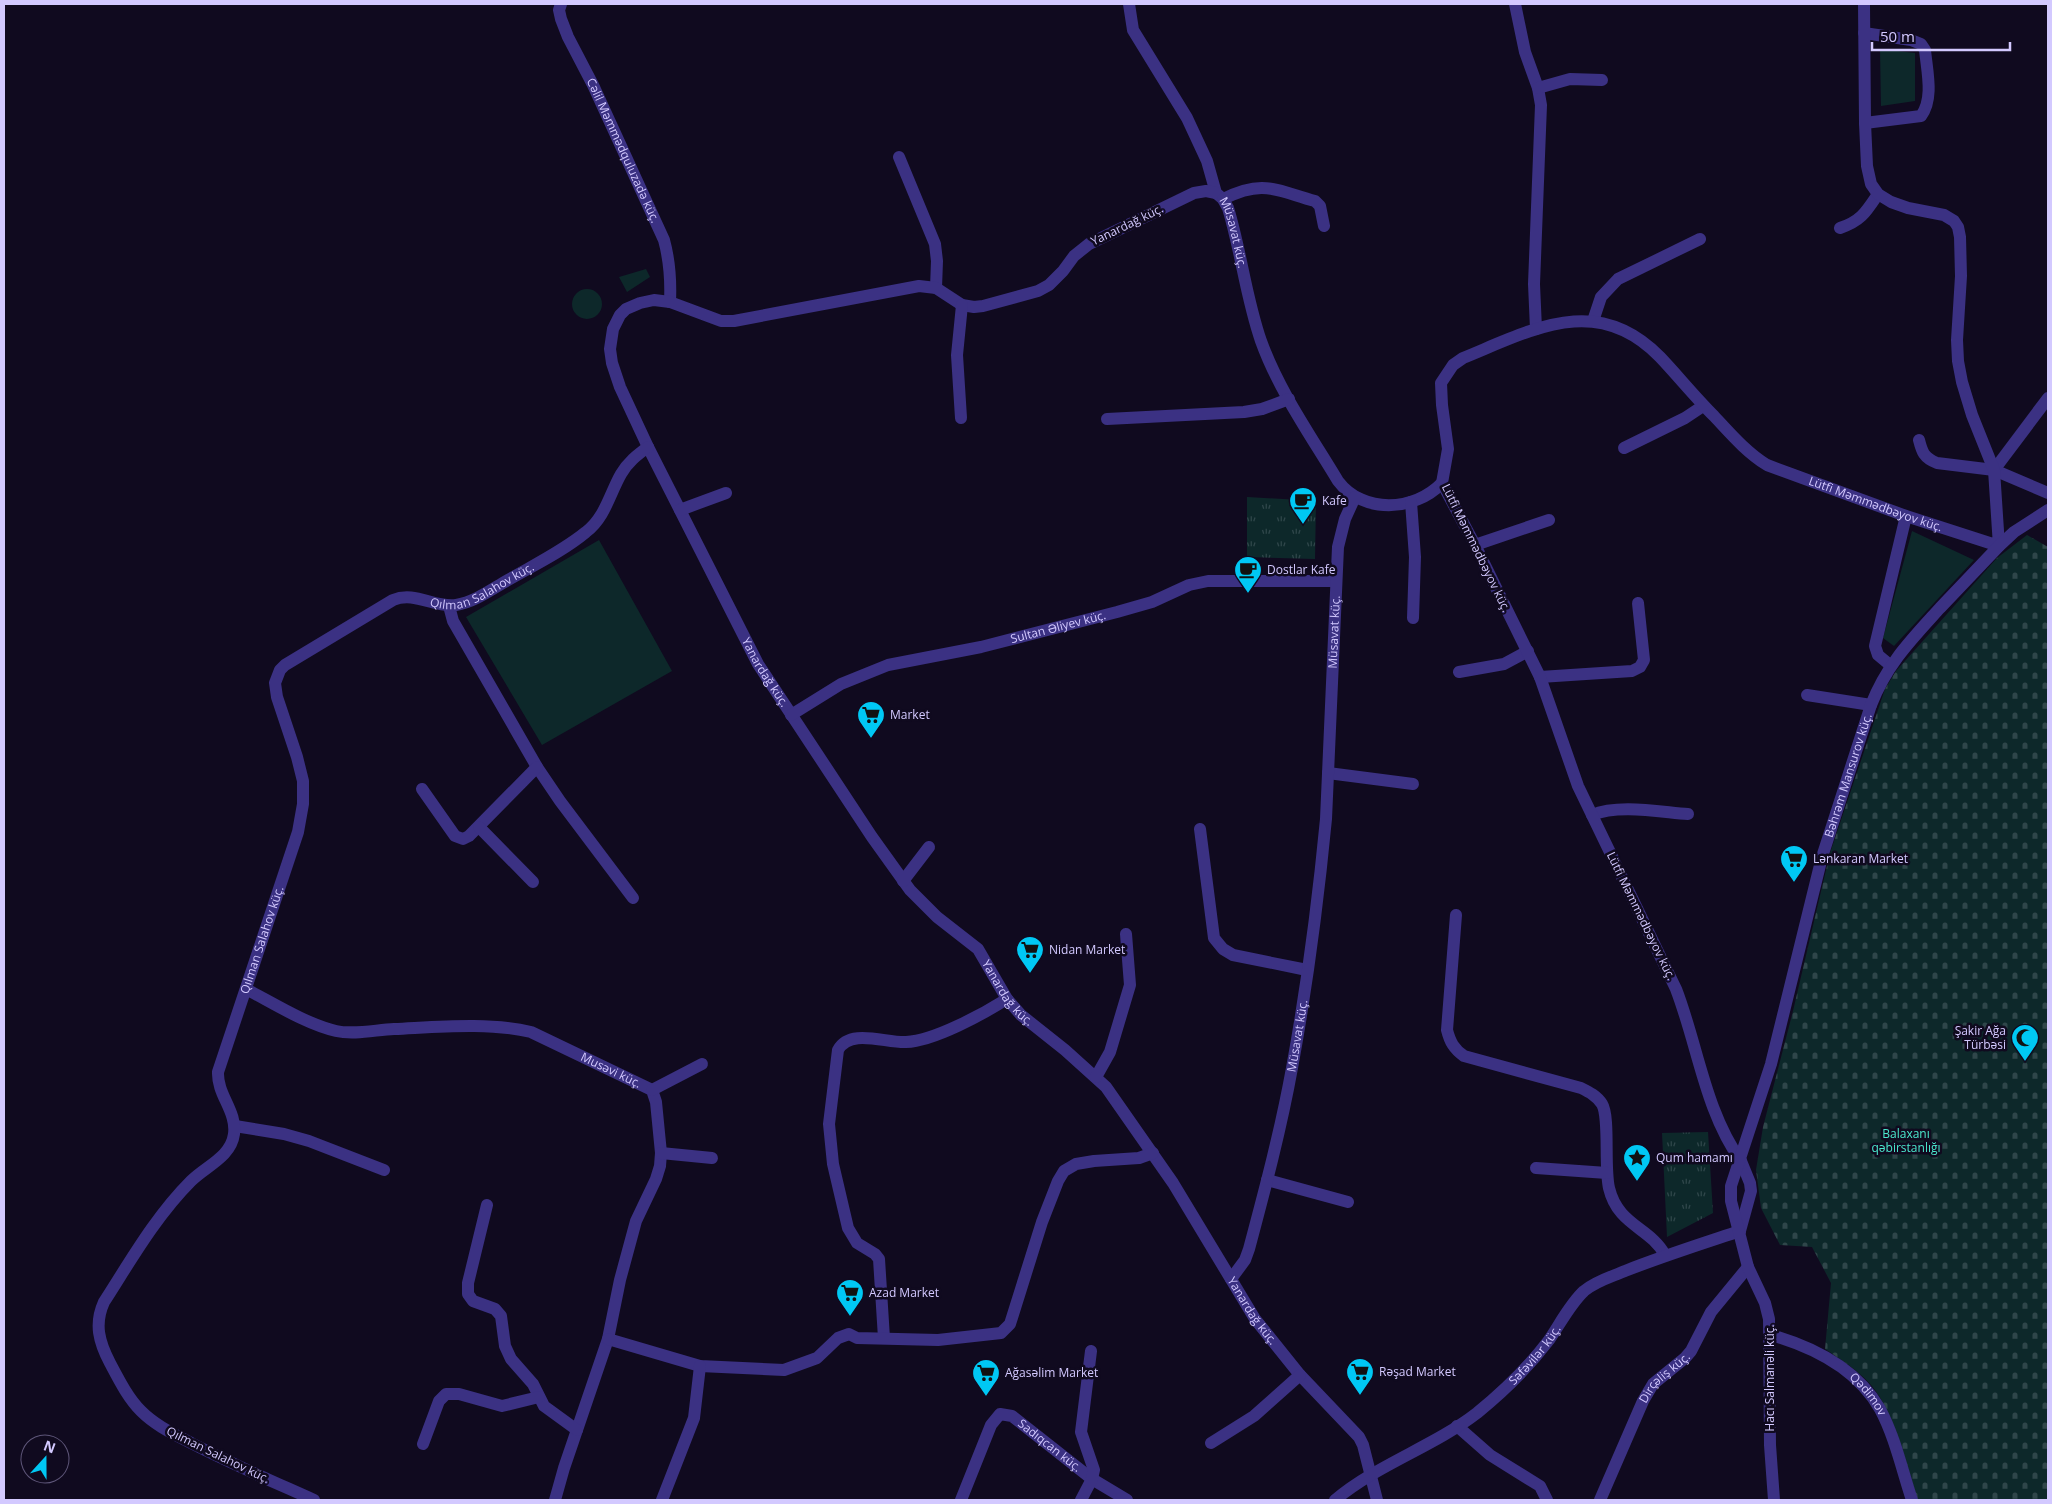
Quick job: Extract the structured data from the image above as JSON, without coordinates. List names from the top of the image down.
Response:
{
  "streets": {
    "street": [
      "Cəlil Məmmədquluzadə küç.",
      "Yanardağ küç.",
      "Müsavat küç.",
      "Lütfi Məmmədbəyov küç.",
      "Qılman Salahov küç.",
      "Sultan Əliyev küç.",
      "Bəhrəm Mansurov küç.",
      "Musəvi küç.",
      "Səfəvilər küç.",
      "Hacı Salmanəli küç.",
      "Dirçəliş küç.",
      "Qədimov",
      "Sadıqcan küç."
    ]
  },
  "crossings": [
    ["Cəlil Məmmədquluzadə küç.", "Yanardağ küç."],
    ["Yanardağ küç.", "Müsavat küç."],
    ["Yanardağ küç.", "Qılman Salahov küç."],
    ["Yanardağ küç.", "Sultan Əliyev küç."],
    ["Yanardağ küç.", "Səfəvilər küç."],
    ["Müsavat küç.", "Sultan Əliyev küç."],
    ["Lütfi Məmmədbəyov küç.", "Bəhrəm Mansurov küç."],
    ["Lütfi Məmmədbəyov küç.", "Səfəvilər küç."],
    ["Lütfi Məmmədbəyov küç.", "Hacı Salmanəli küç."],
    ["Qılman Salahov küç.", "Musəvi küç."],
    ["Bəhrəm Mansurov küç.", "Səfəvilər küç."],
    ["Bəhrəm Mansurov küç.", "Hacı Salmanəli küç."],
    ["Səfəvilər küç.", "Hacı Salmanəli küç."],
    ["Hacı Salmanəli küç.", "Dirçəliş küç."],
    ["Hacı Salmanəli küç.", "Qədimov"]
  ],
  "parks": ["Balaxanı qəbirstanlığı"],
  "places": {
    "cafe": ["Kafe", "Dostlar Kafe"],
    "supermarket": [
      "Market",
      "Lənkaran Market",
      "Nidan Market",
      "Azad Market",
      "Rəşad Market",
      "Ağasəlim Market"
    ],
    "mosque": ["Şakir Ağa Türbəsi"],
    "place": ["Qum hamamı"]
  },
  "scale_bar": "50 m",
  "north": "top"
}
